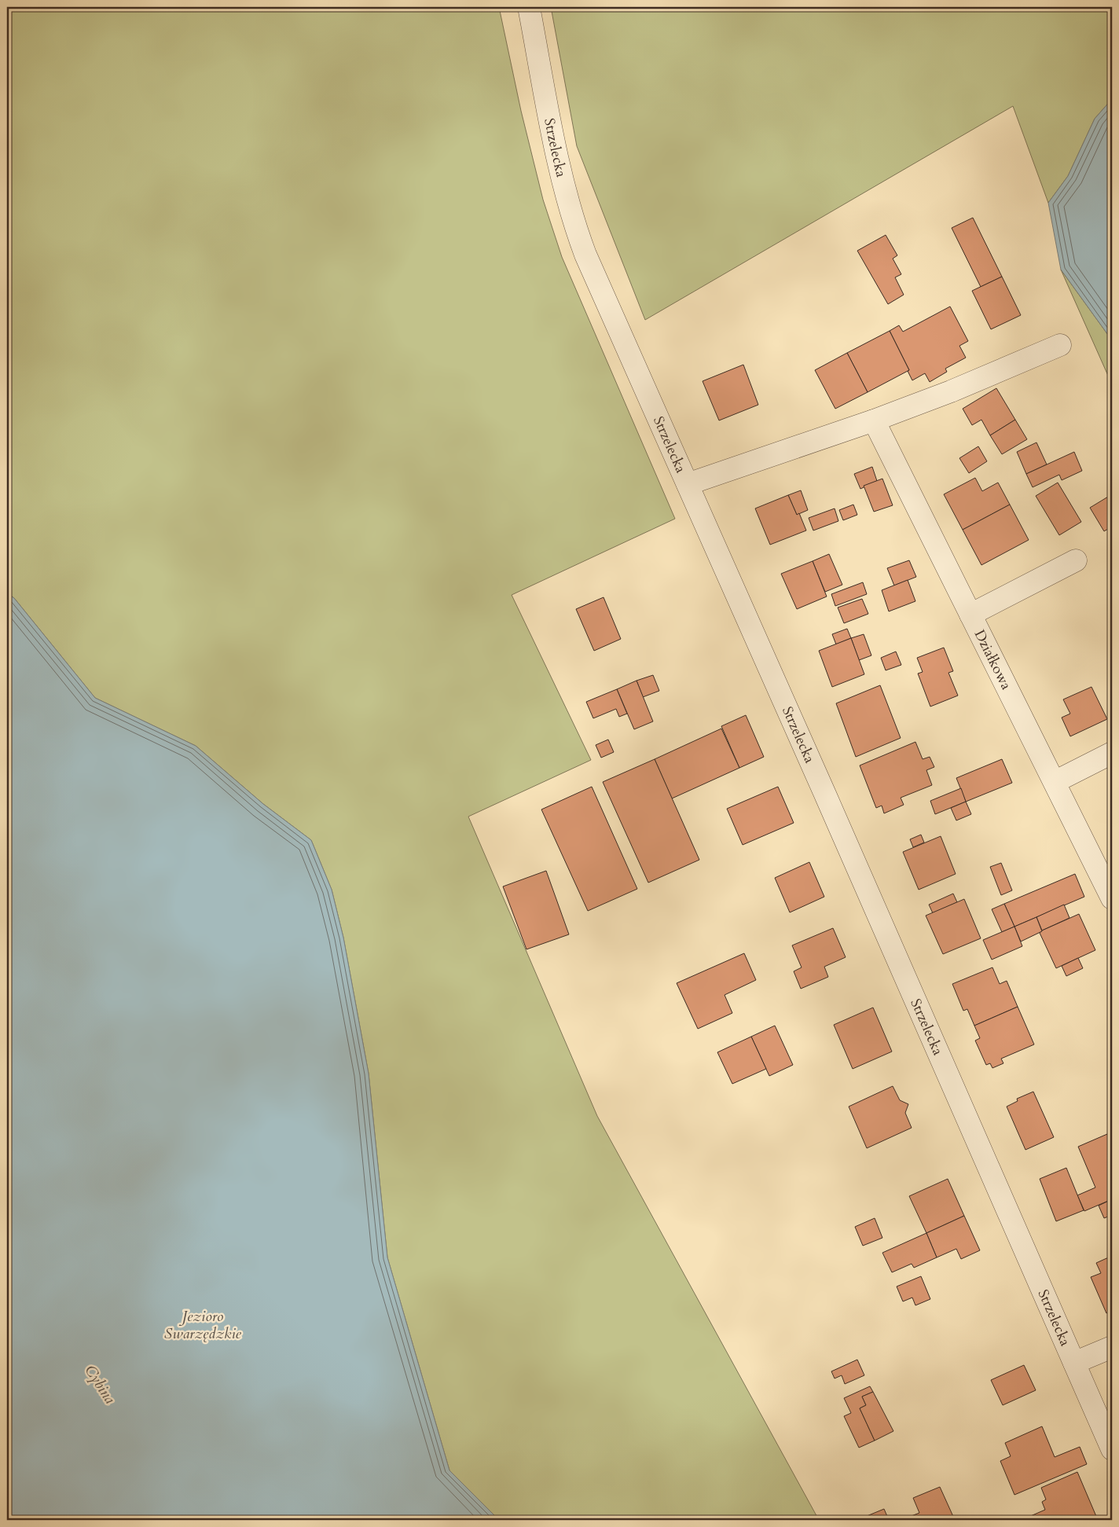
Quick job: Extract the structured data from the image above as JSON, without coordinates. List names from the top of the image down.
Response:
{
  "streets": {
    "street": ["Strzelecka", "Działkowa"]
  },
  "water": ["Jezioro Swarzędzkie", "Cybina"]
}
